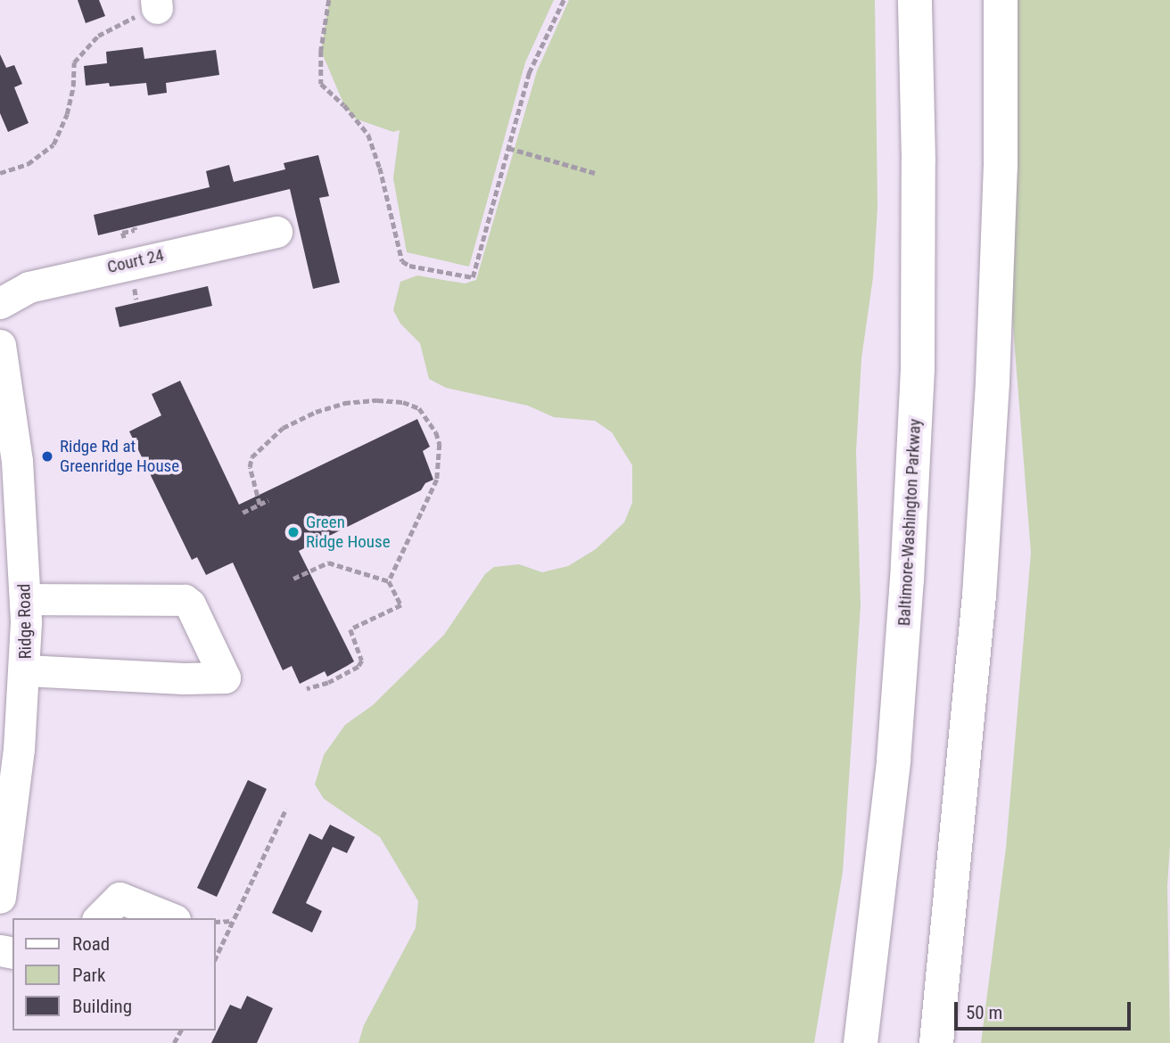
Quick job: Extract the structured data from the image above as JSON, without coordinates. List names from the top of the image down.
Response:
{
  "streets": {
    "highway": ["Baltimore-Washington Parkway"],
    "street": ["Court 24", "Ridge Road"]
  },
  "places": ["Ridge Rd at Greenridge House", "Green Ridge House"],
  "legend": ["Road", "Park", "Building"],
  "scale_bar": "50 m"
}
